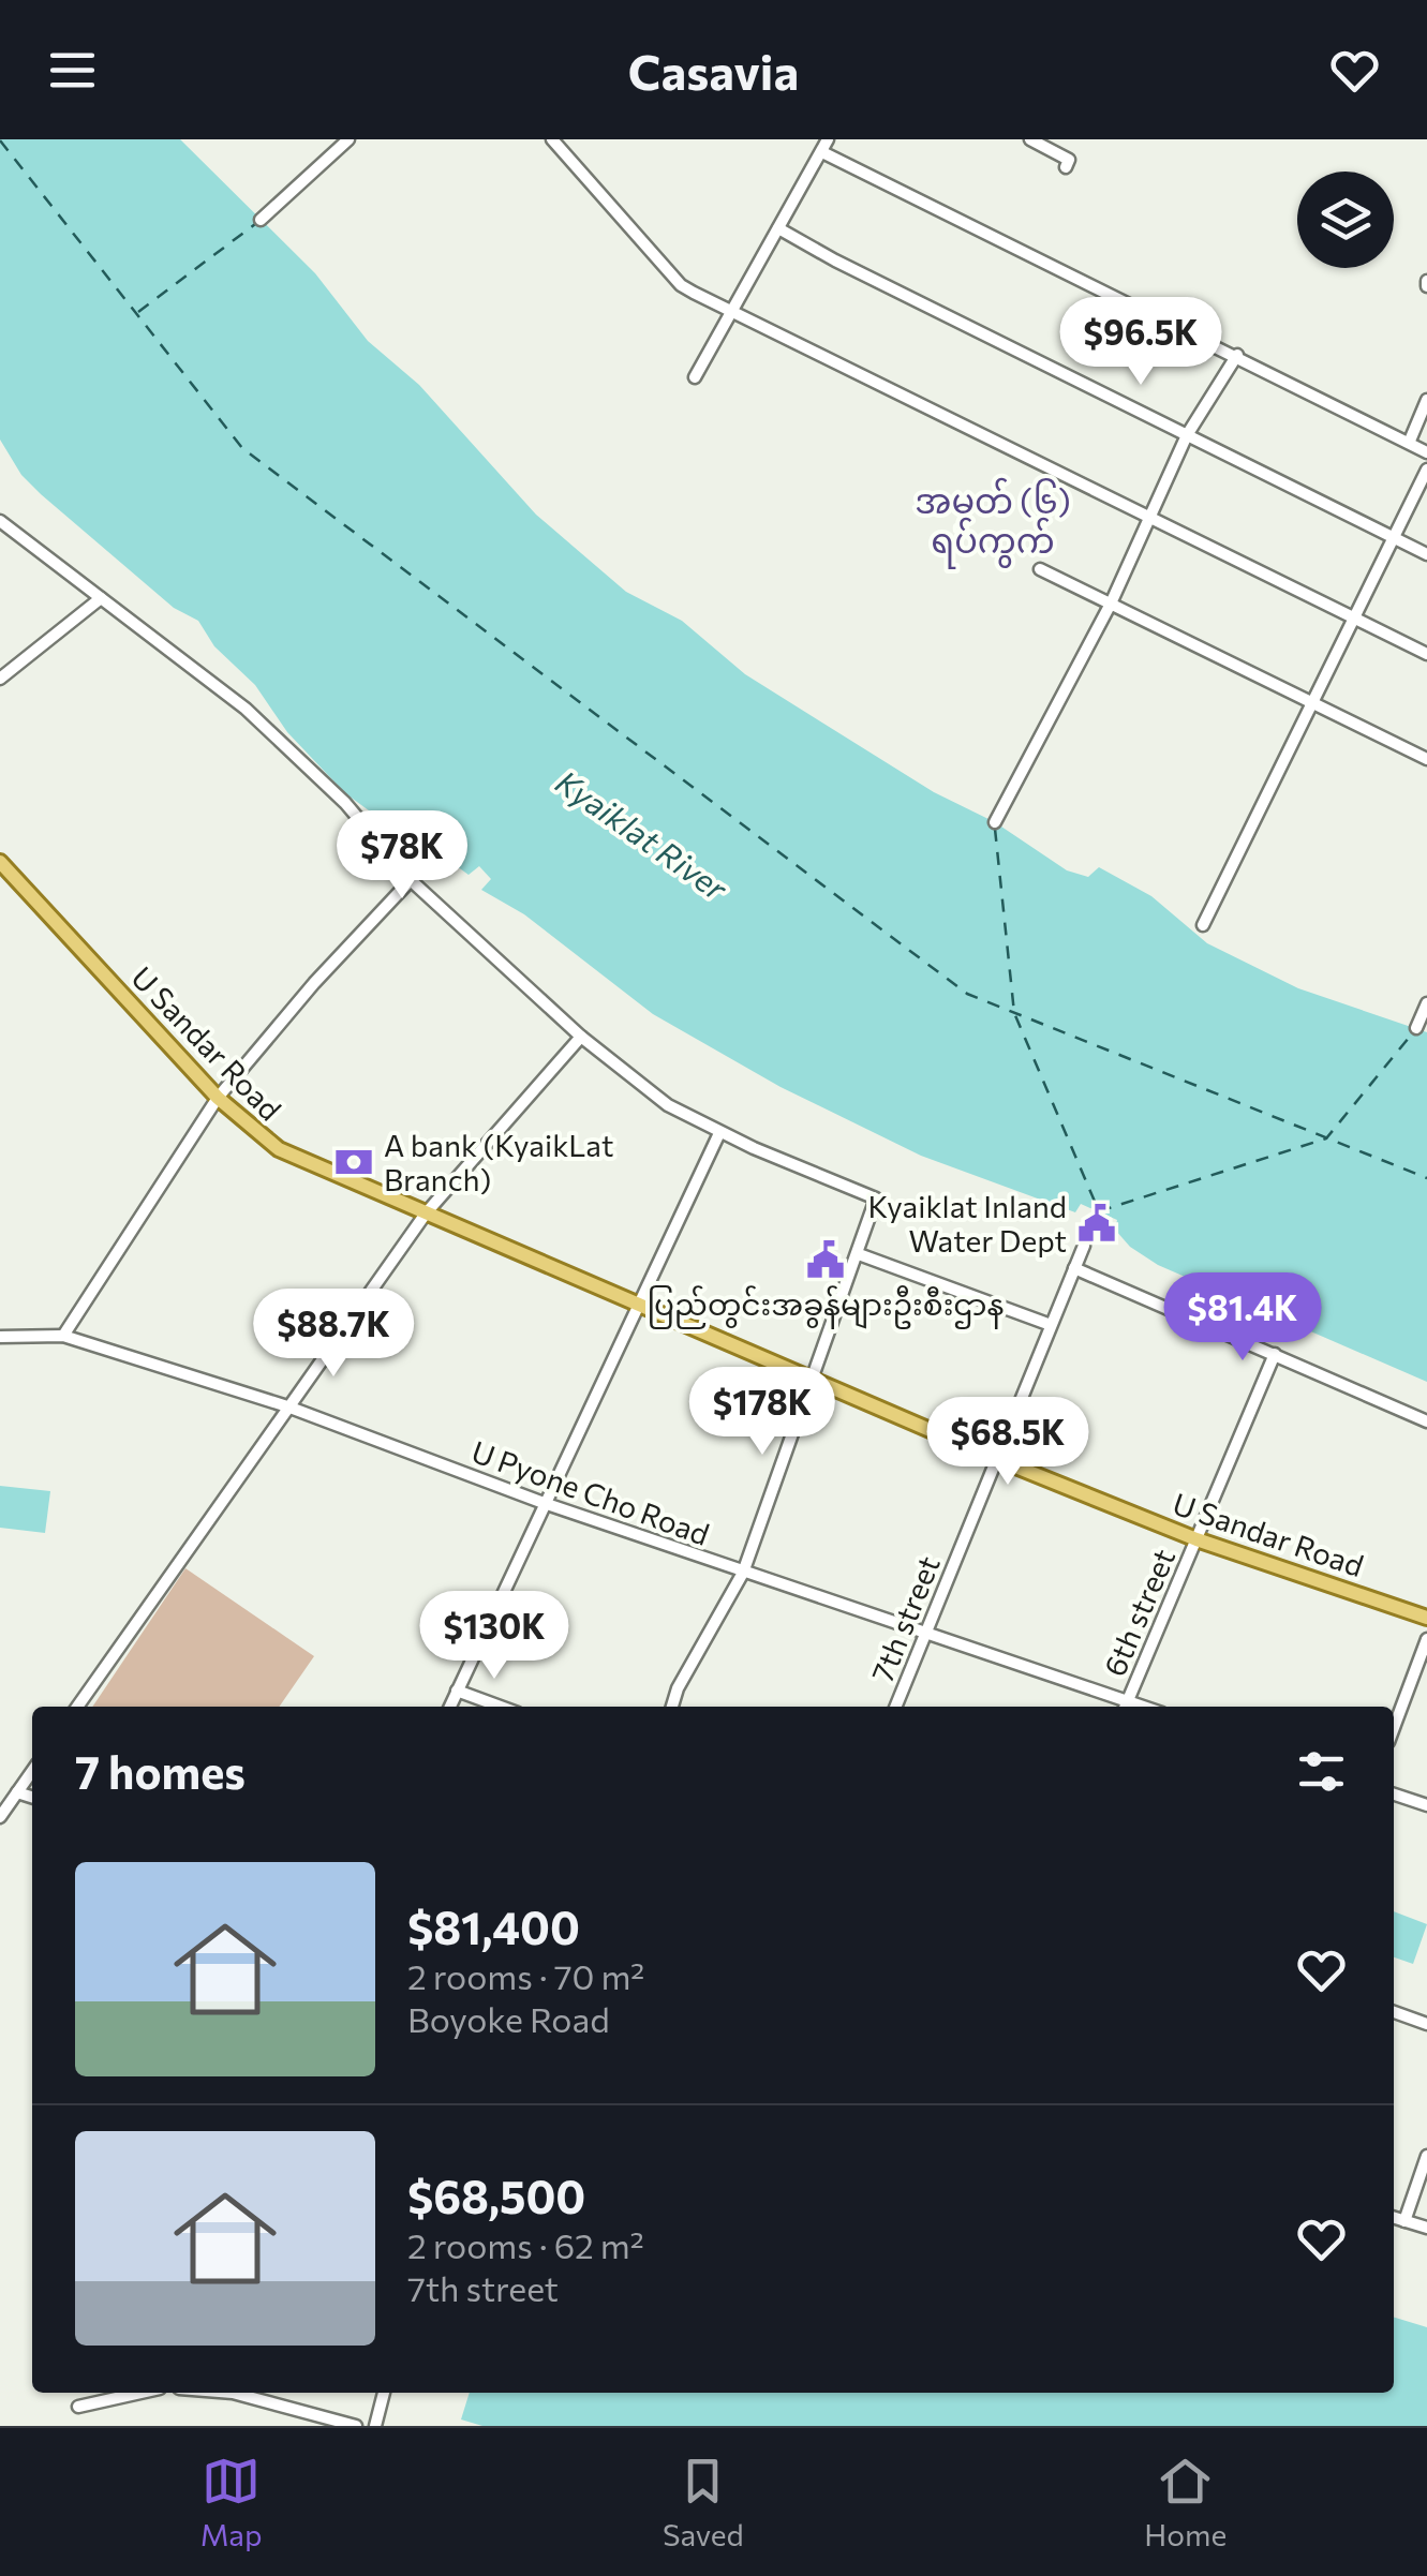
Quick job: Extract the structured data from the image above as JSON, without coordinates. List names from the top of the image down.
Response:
{
  "streets": {
    "main road": ["U Sandar Road"],
    "street": ["U Pyone Cho Road", "6th street", "7th street"]
  },
  "crossings": [
    ["U Sandar Road", "6th street"],
    ["U Sandar Road", "7th street"],
    ["U Pyone Cho Road", "6th street"],
    ["U Pyone Cho Road", "7th street"]
  ],
  "districts": ["အမှတ် (၆) ရပ်ကွက်"],
  "water": ["Kyaiklat River"],
  "places": {
    "bank": ["A bank (KyaikLat Branch)"],
    "public building": ["Kyaiklat Inland Water Dept", "ပြည်တွင်းအခွန်များဦးစီးဌာန"]
  },
  "page": {
    "header": "Casavia",
    "price": [
      "$96.5K",
      "$78K",
      "$81.4K",
      "$88.7K",
      "$178K",
      "$68.5K",
      "$130K"
    ],
    "heading": "7 homes",
    "list": [
      {
        "name": "$81,400",
        "note": "2 rooms · 70 m² · Boyoke Road"
      },
      {
        "name": "$68,500",
        "note": "2 rooms · 62 m² · 7th street"
      }
    ],
    "tabs": ["Map", "Saved", "Home"]
  }
}
